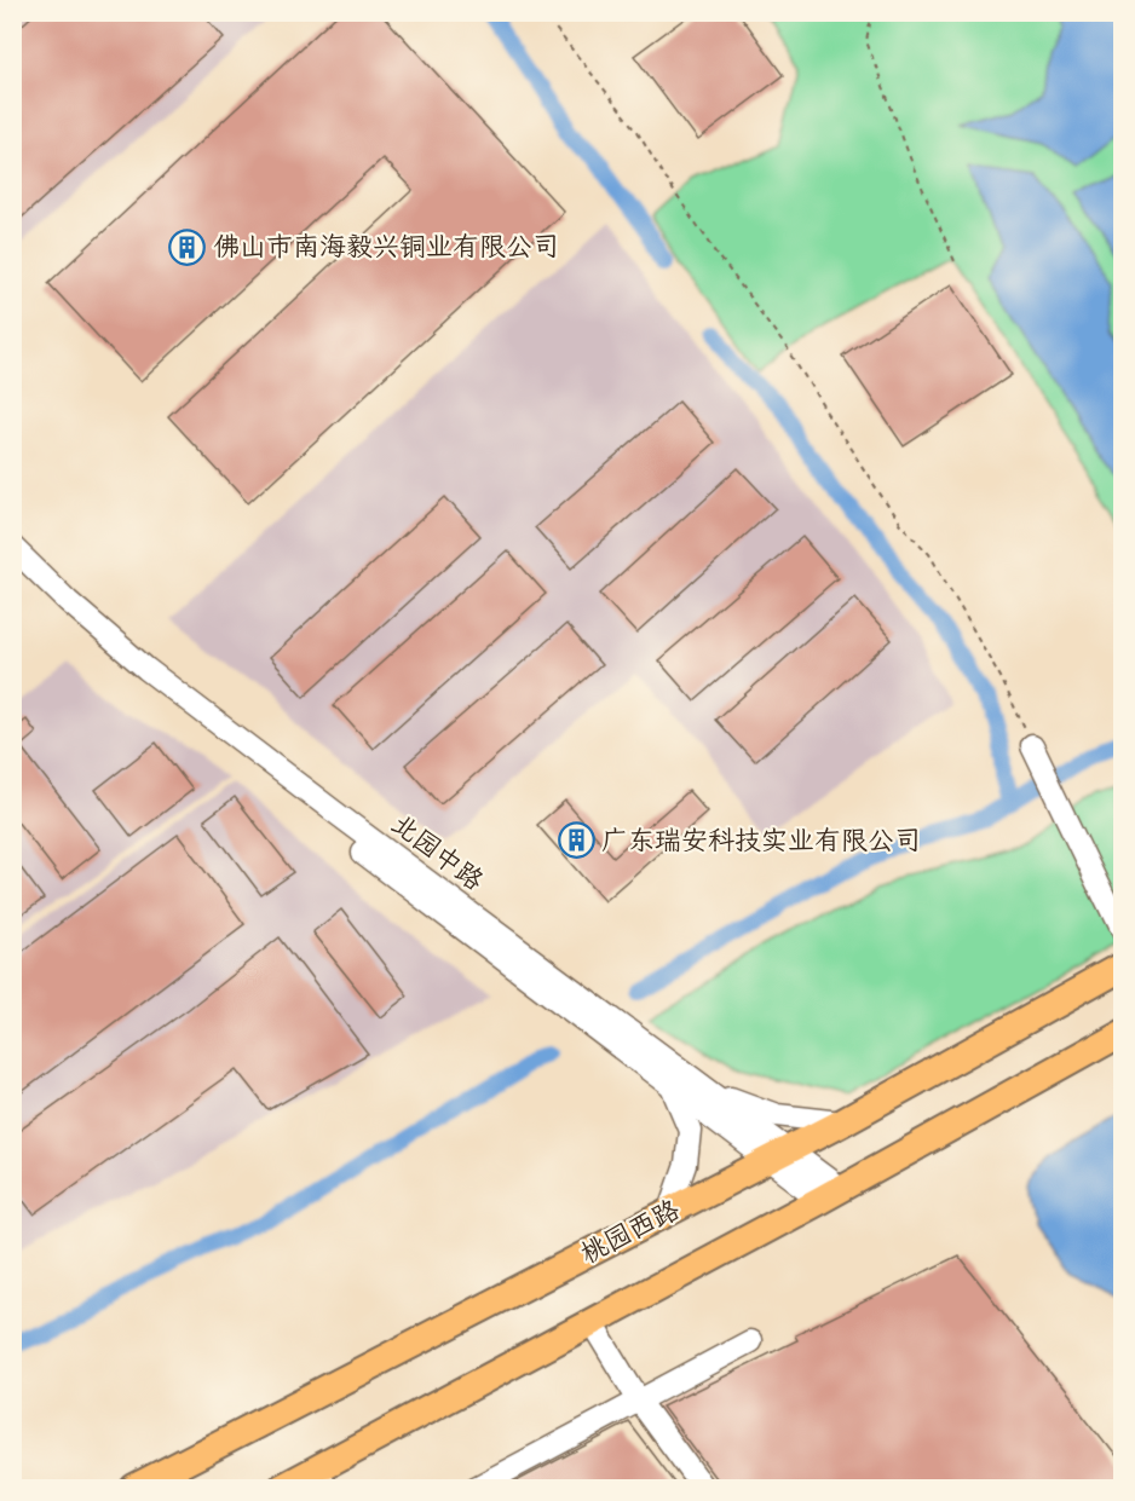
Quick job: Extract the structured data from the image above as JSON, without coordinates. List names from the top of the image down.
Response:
{
  "streets": {
    "main road": ["桃园西路"],
    "street": ["北园中路"]
  },
  "crossings": [
    ["北园中路", "桃园西路"]
  ],
  "places": {
    "building": ["佛山市南海毅兴铜业有限公司", "广东瑞安科技实业有限公司"]
  }
}
